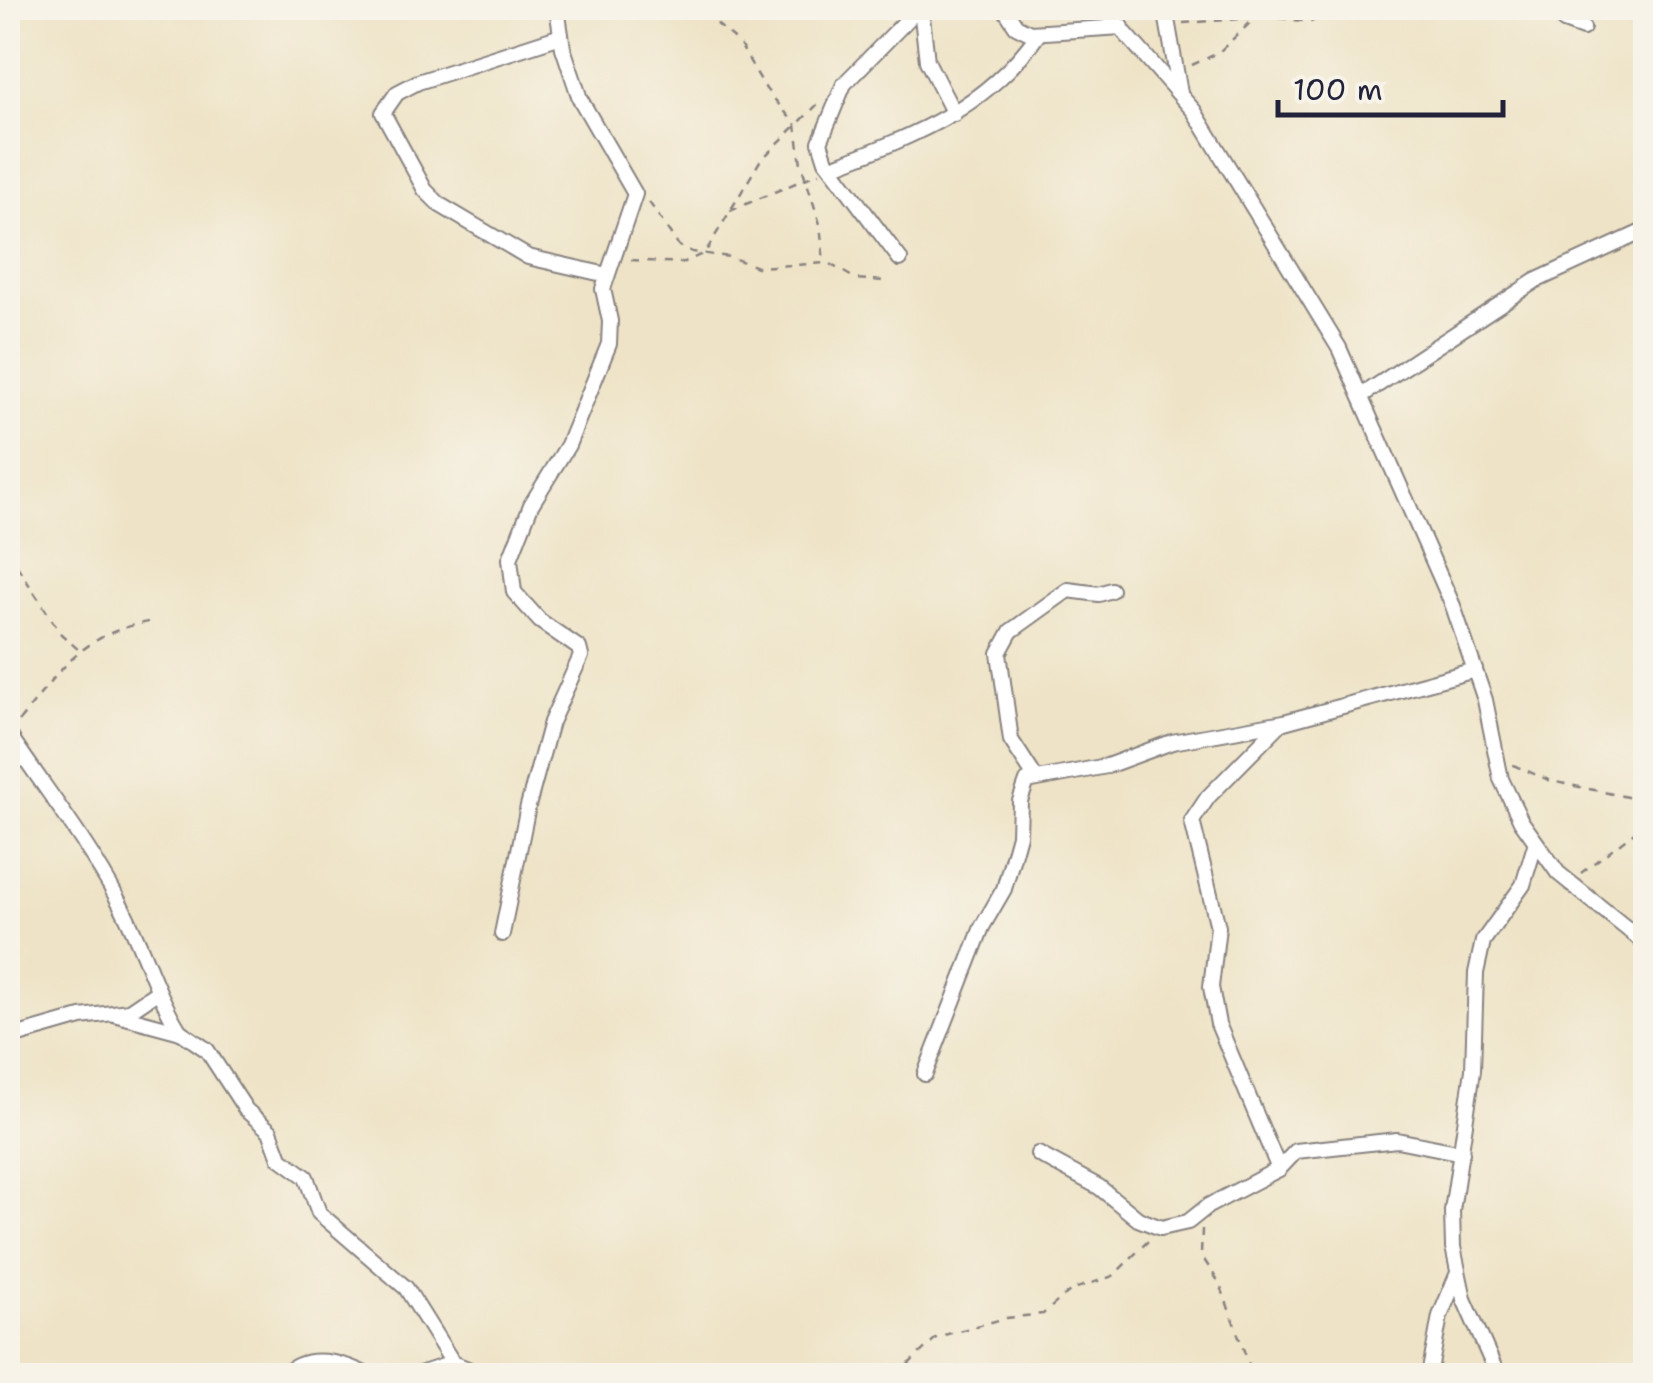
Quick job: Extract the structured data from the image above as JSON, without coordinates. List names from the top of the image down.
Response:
{
  "scale_bar": "100 m"
}
